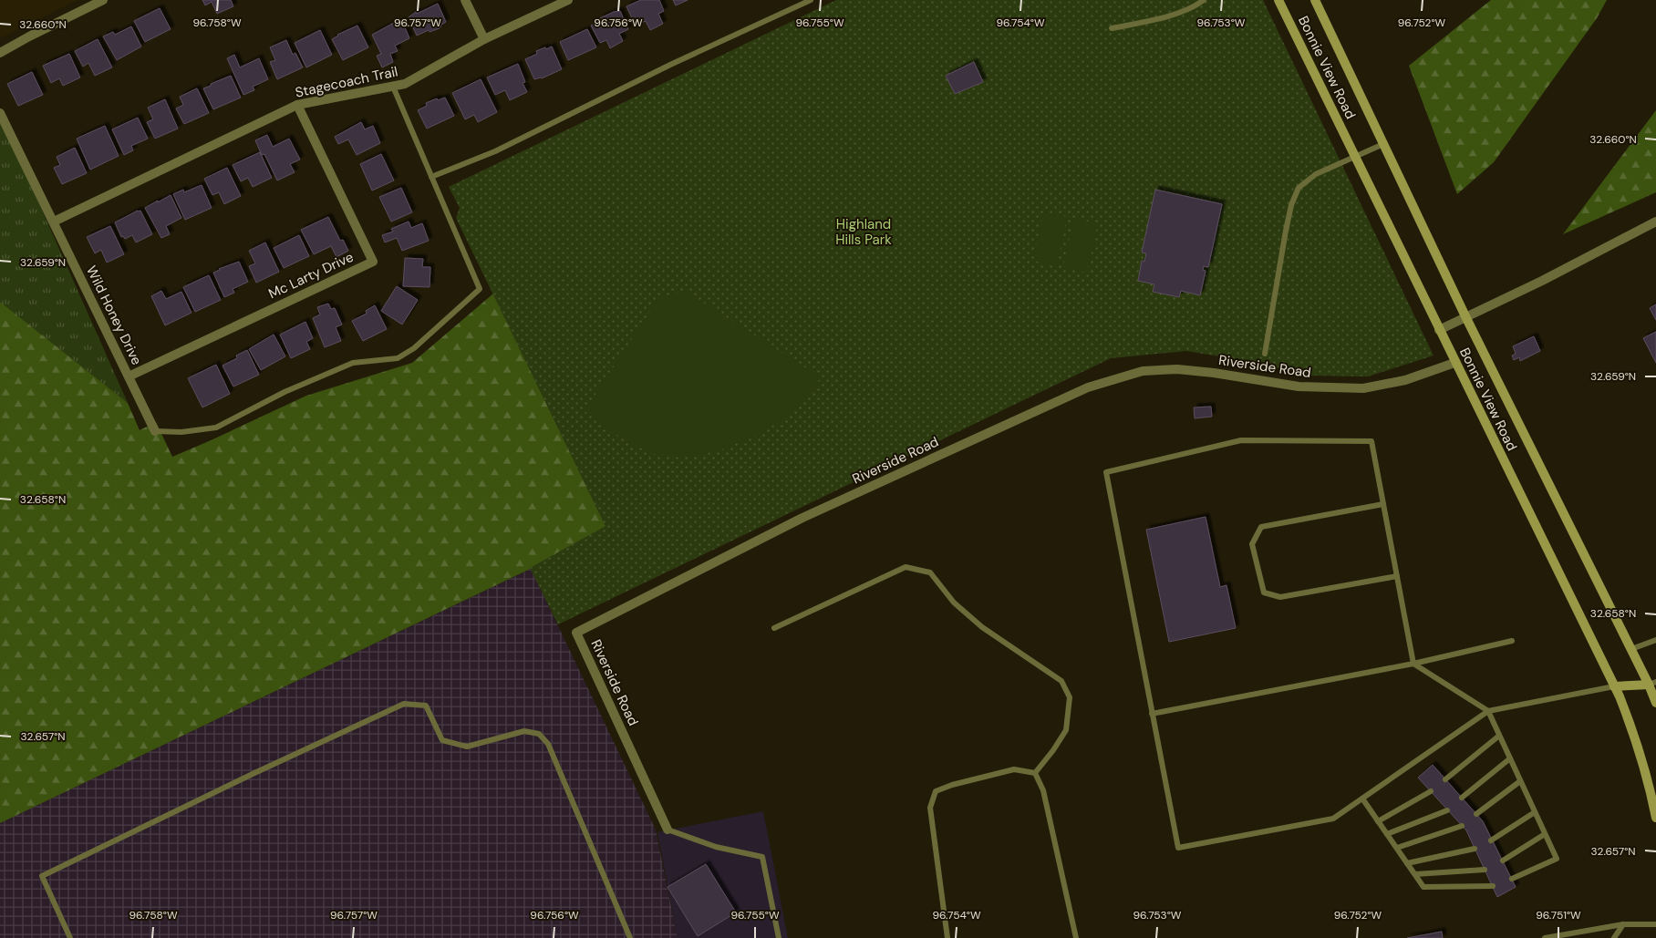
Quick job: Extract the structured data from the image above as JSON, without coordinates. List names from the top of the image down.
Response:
{
  "streets": {
    "main road": ["Bonnie View Road"],
    "street": [
      "Stagecoach Trail",
      "Mc Larty Drive",
      "Wild Honey Drive",
      "Riverside Road"
    ]
  },
  "crossings": [
    ["Bonnie View Road", "Riverside Road"],
    ["Stagecoach Trail", "Mc Larty Drive"],
    ["Stagecoach Trail", "Wild Honey Drive"],
    ["Mc Larty Drive", "Wild Honey Drive"]
  ],
  "parks": ["Highland Hills Park"],
  "coordinates": [
    "96.758°W",
    "96.757°W",
    "96.756°W",
    "96.755°W",
    "96.754°W",
    "96.753°W",
    "96.752°W",
    "32.660°N",
    "32.659°N",
    "32.658°N",
    "32.657°N",
    "96.751°W"
  ]
}
